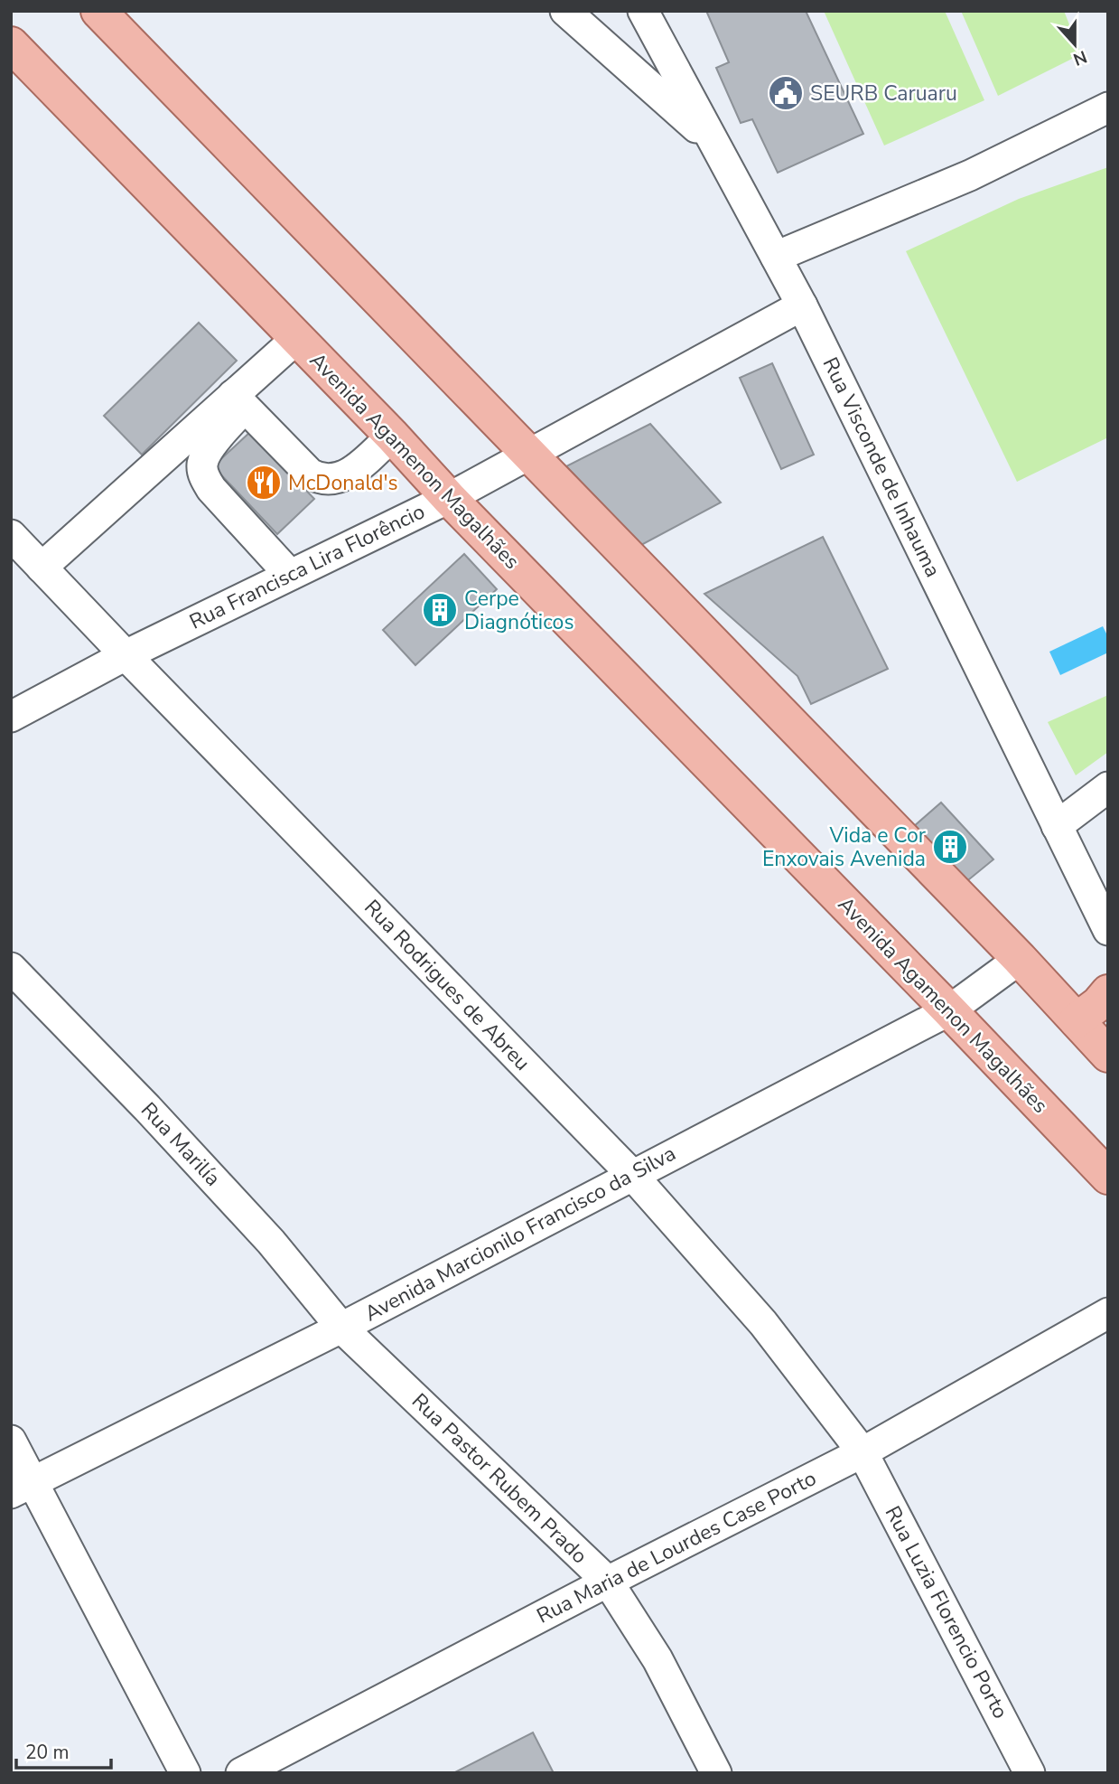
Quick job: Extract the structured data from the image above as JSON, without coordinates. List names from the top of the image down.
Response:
{
  "streets": {
    "main road": ["Avenida Agamenon Magalhães"],
    "street": [
      "Rua Visconde de Inhauma",
      "Rua Francisca Lira Florêncio",
      "Rua Rodrigues de Abreu",
      "Rua Marilía",
      "Avenida Marcionilo Francisco da Silva",
      "Rua Pastor Rubem Prado",
      "Rua Maria de Lourdes Case Porto",
      "Rua Luzia Florencio Porto"
    ]
  },
  "crossings": [
    ["Avenida Agamenon Magalhães", "Rua Francisca Lira Florêncio"],
    ["Avenida Agamenon Magalhães", "Avenida Marcionilo Francisco da Silva"],
    ["Rua Visconde de Inhauma", "Rua Francisca Lira Florêncio"],
    ["Rua Francisca Lira Florêncio", "Rua Rodrigues de Abreu"],
    ["Rua Rodrigues de Abreu", "Avenida Marcionilo Francisco da Silva"],
    ["Rua Rodrigues de Abreu", "Rua Maria de Lourdes Case Porto"],
    ["Rua Rodrigues de Abreu", "Rua Luzia Florencio Porto"],
    ["Rua Marilía", "Avenida Marcionilo Francisco da Silva"],
    ["Rua Marilía", "Rua Pastor Rubem Prado"],
    ["Avenida Marcionilo Francisco da Silva", "Rua Pastor Rubem Prado"],
    ["Rua Pastor Rubem Prado", "Rua Maria de Lourdes Case Porto"],
    ["Rua Maria de Lourdes Case Porto", "Rua Luzia Florencio Porto"]
  ],
  "places": {
    "public building": ["SEURB Caruaru"],
    "restaurant": ["McDonald's"],
    "building": ["Cerpe Diagnóticos", "Vida e Cor Enxovais Avenida"]
  },
  "scale_bar": "20 m",
  "north": "bottom"
}
